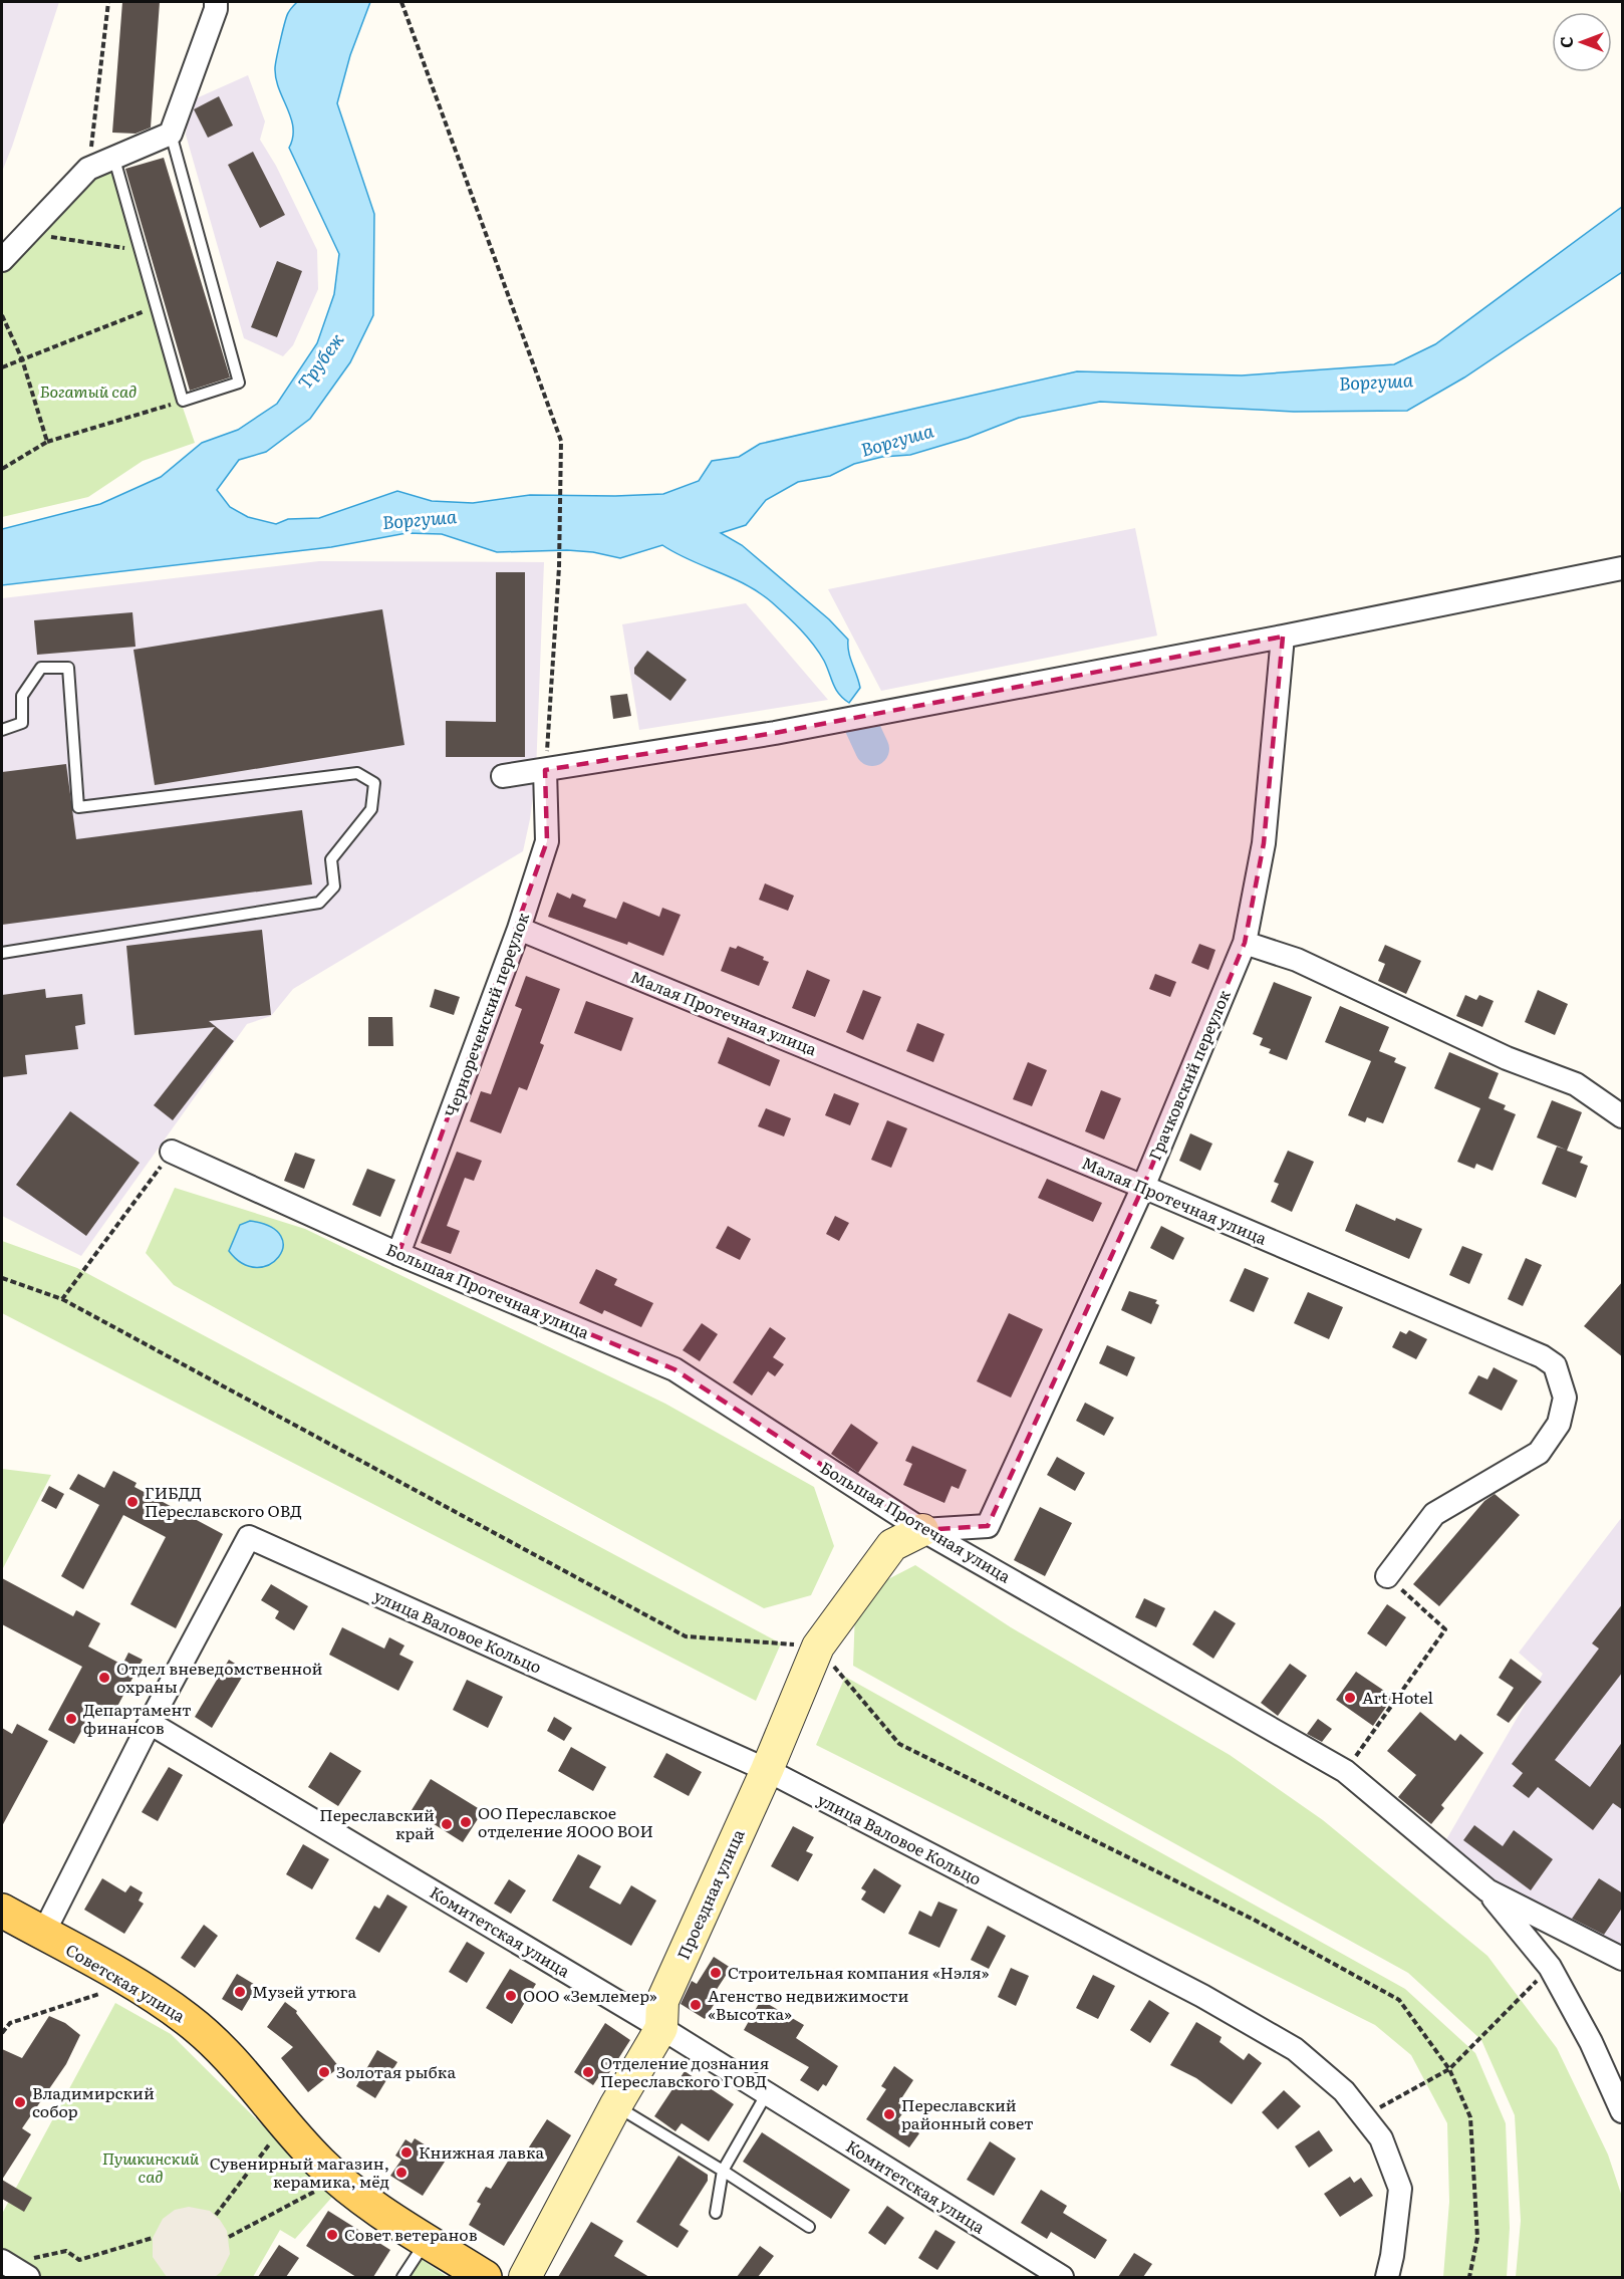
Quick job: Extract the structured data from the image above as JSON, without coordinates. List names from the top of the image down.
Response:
{
  "streets": {
    "main road": ["Советская улица"],
    "street": [
      "Малая Протечная улица",
      "Чернореченский переулок",
      "Грачковский переулок",
      "Большая Протечная улица",
      "улица Валовое Кольцо",
      "Проездная улица",
      "Комитетская улица"
    ]
  },
  "crossings": [
    ["Малая Протечная улица", "Чернореченский переулок"],
    ["Малая Протечная улица", "Грачковский переулок"],
    ["Чернореченский переулок", "Большая Протечная улица"],
    ["Грачковский переулок", "Большая Протечная улица"],
    ["Грачковский переулок", "Проездная улица"],
    ["Большая Протечная улица", "Проездная улица"],
    ["улица Валовое Кольцо", "Проездная улица"],
    ["улица Валовое Кольцо", "Комитетская улица"],
    ["Проездная улица", "Комитетская улица"]
  ],
  "water": ["Трубеж", "Воргуша"],
  "parks": ["Богатый сад", "Пушкинский сад"],
  "places": [
    "ГИБДД Переславского ОВД",
    "Отдел вневедомственной охраны",
    "Art Hotel",
    "Департамент финансов",
    "ОО Переславское отделение ЯООО ВОИ",
    "Переславский край",
    "Строительная компания «Нэля»",
    "Музей утюга",
    "ООО «Землемер»",
    "Агенство недвижимости «Высотка»",
    "Золотая рыбка",
    "Отделение дознания Переславского ГОВД",
    "Владимирский собор",
    "Переславский районный совет",
    "Книжная лавка",
    "Сувенирный магазин, керамика, мёд",
    "Совет ветеранов"
  ],
  "north": "left"
}
